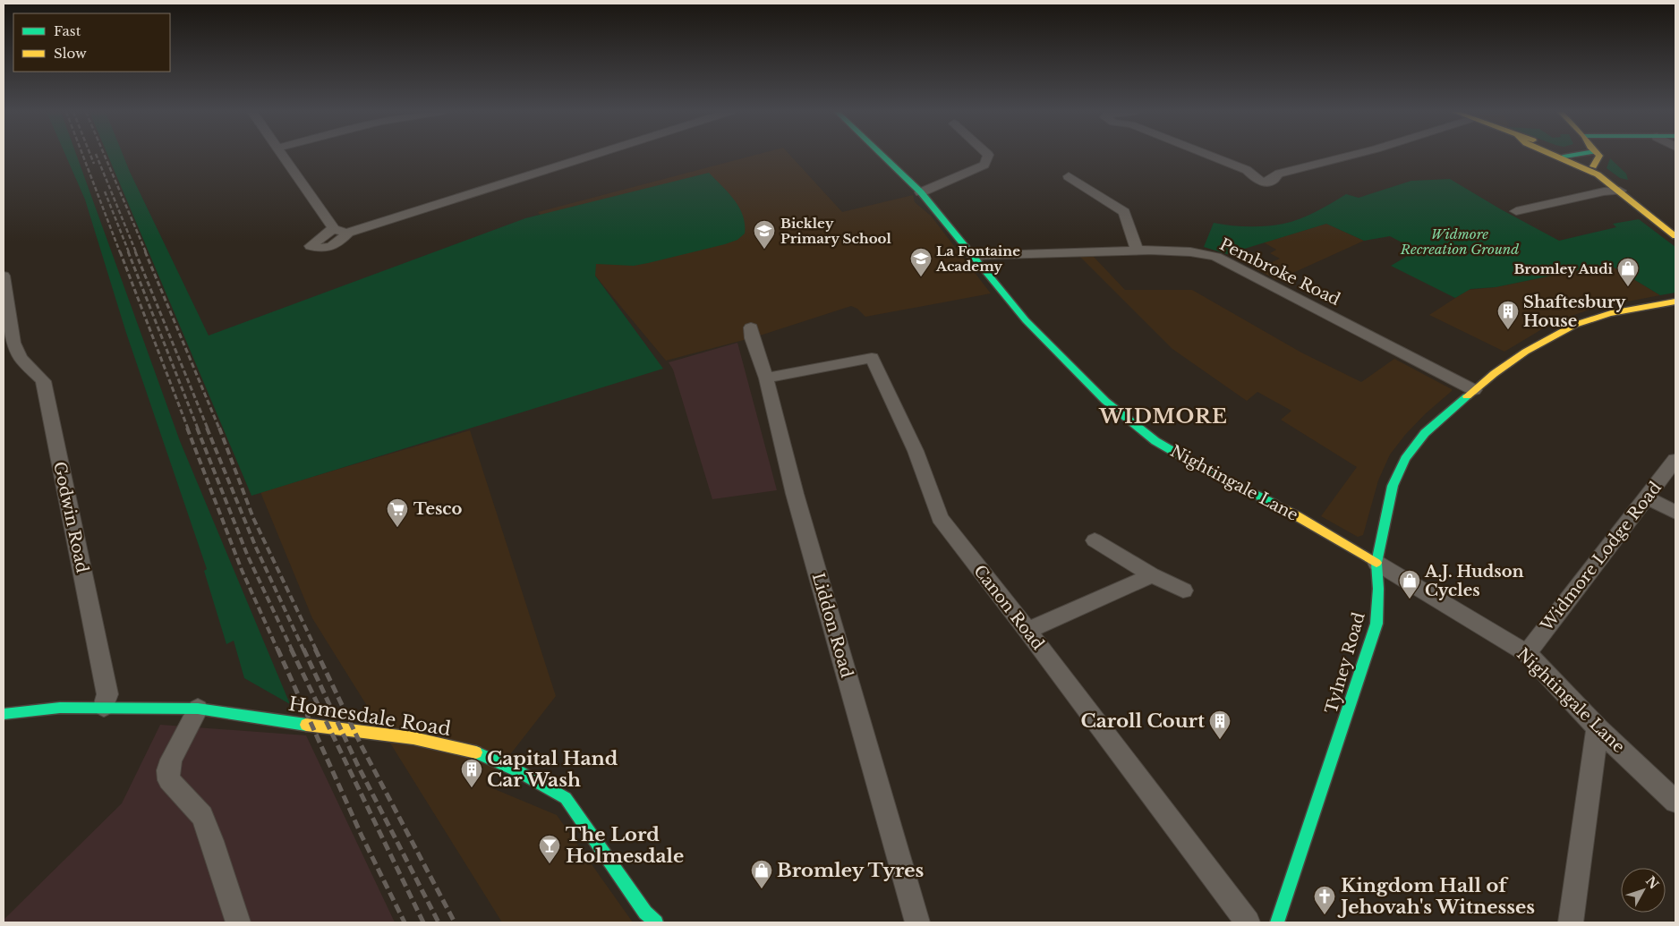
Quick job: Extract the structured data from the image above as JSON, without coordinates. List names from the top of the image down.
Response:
{
  "streets": {
    "street": [
      "Pembroke Road",
      "Nightingale Lane",
      "Godwin Road",
      "Widmore Lodge Road",
      "Canon Road",
      "Liddon Road",
      "Tylney Road",
      "Homesdale Road"
    ]
  },
  "crossings": [
    ["Pembroke Road", "Nightingale Lane"],
    ["Pembroke Road", "Tylney Road"],
    ["Nightingale Lane", "Widmore Lodge Road"],
    ["Nightingale Lane", "Tylney Road"],
    ["Godwin Road", "Homesdale Road"],
    ["Canon Road", "Liddon Road"]
  ],
  "districts": ["WIDMORE"],
  "parks": ["Widmore Recreation Ground"],
  "places": {
    "school or university": ["Bickley Primary School", "La Fontaine Academy"],
    "shop": ["Bromley Audi", "A.J. Hudson Cycles", "Bromley Tyres"],
    "building": ["Shaftesbury House", "Caroll Court", "Capital Hand Car Wash"],
    "supermarket": ["Tesco"],
    "bar": ["The Lord Holmesdale"],
    "church": ["Kingdom Hall of Jehovah's Witnesses"]
  },
  "legend": ["Fast", "Slow"],
  "north": "top right"
}
